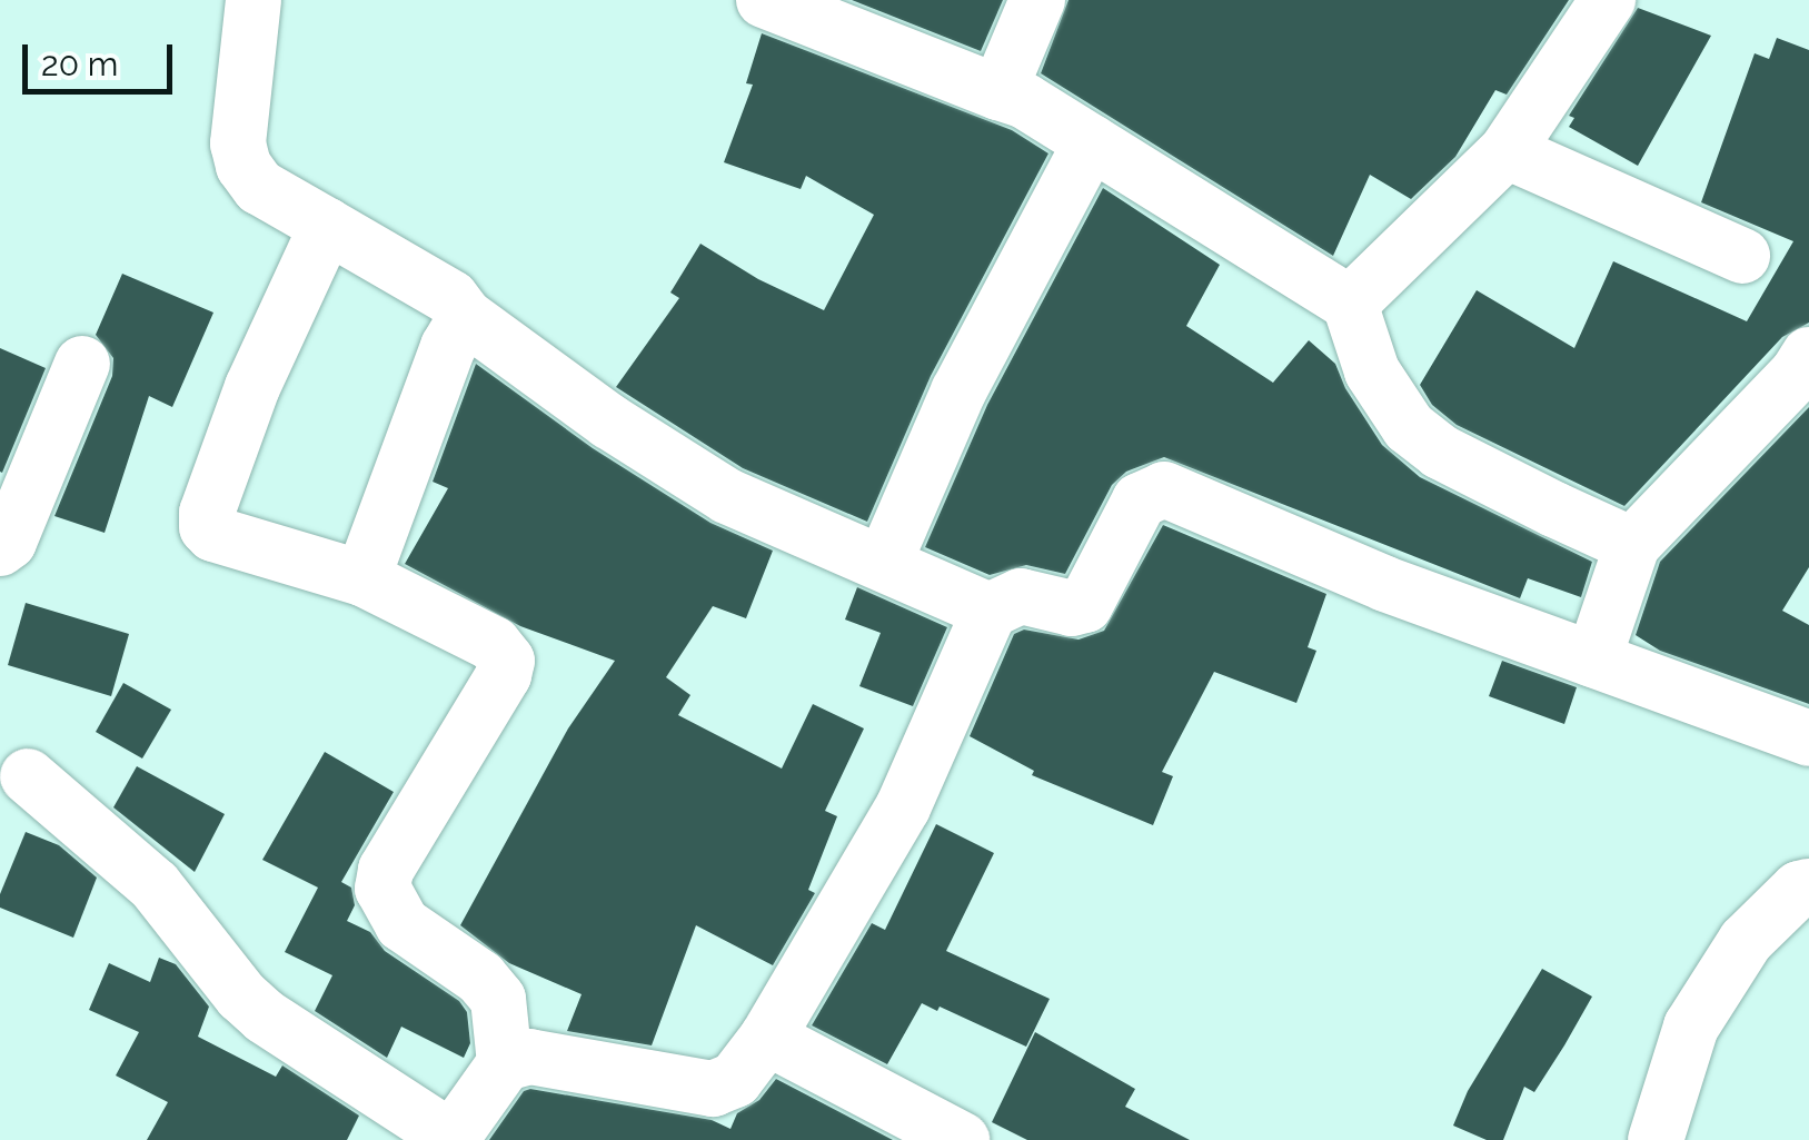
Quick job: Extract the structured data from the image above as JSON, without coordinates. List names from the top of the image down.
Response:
{
  "scale_bar": "20 m"
}
